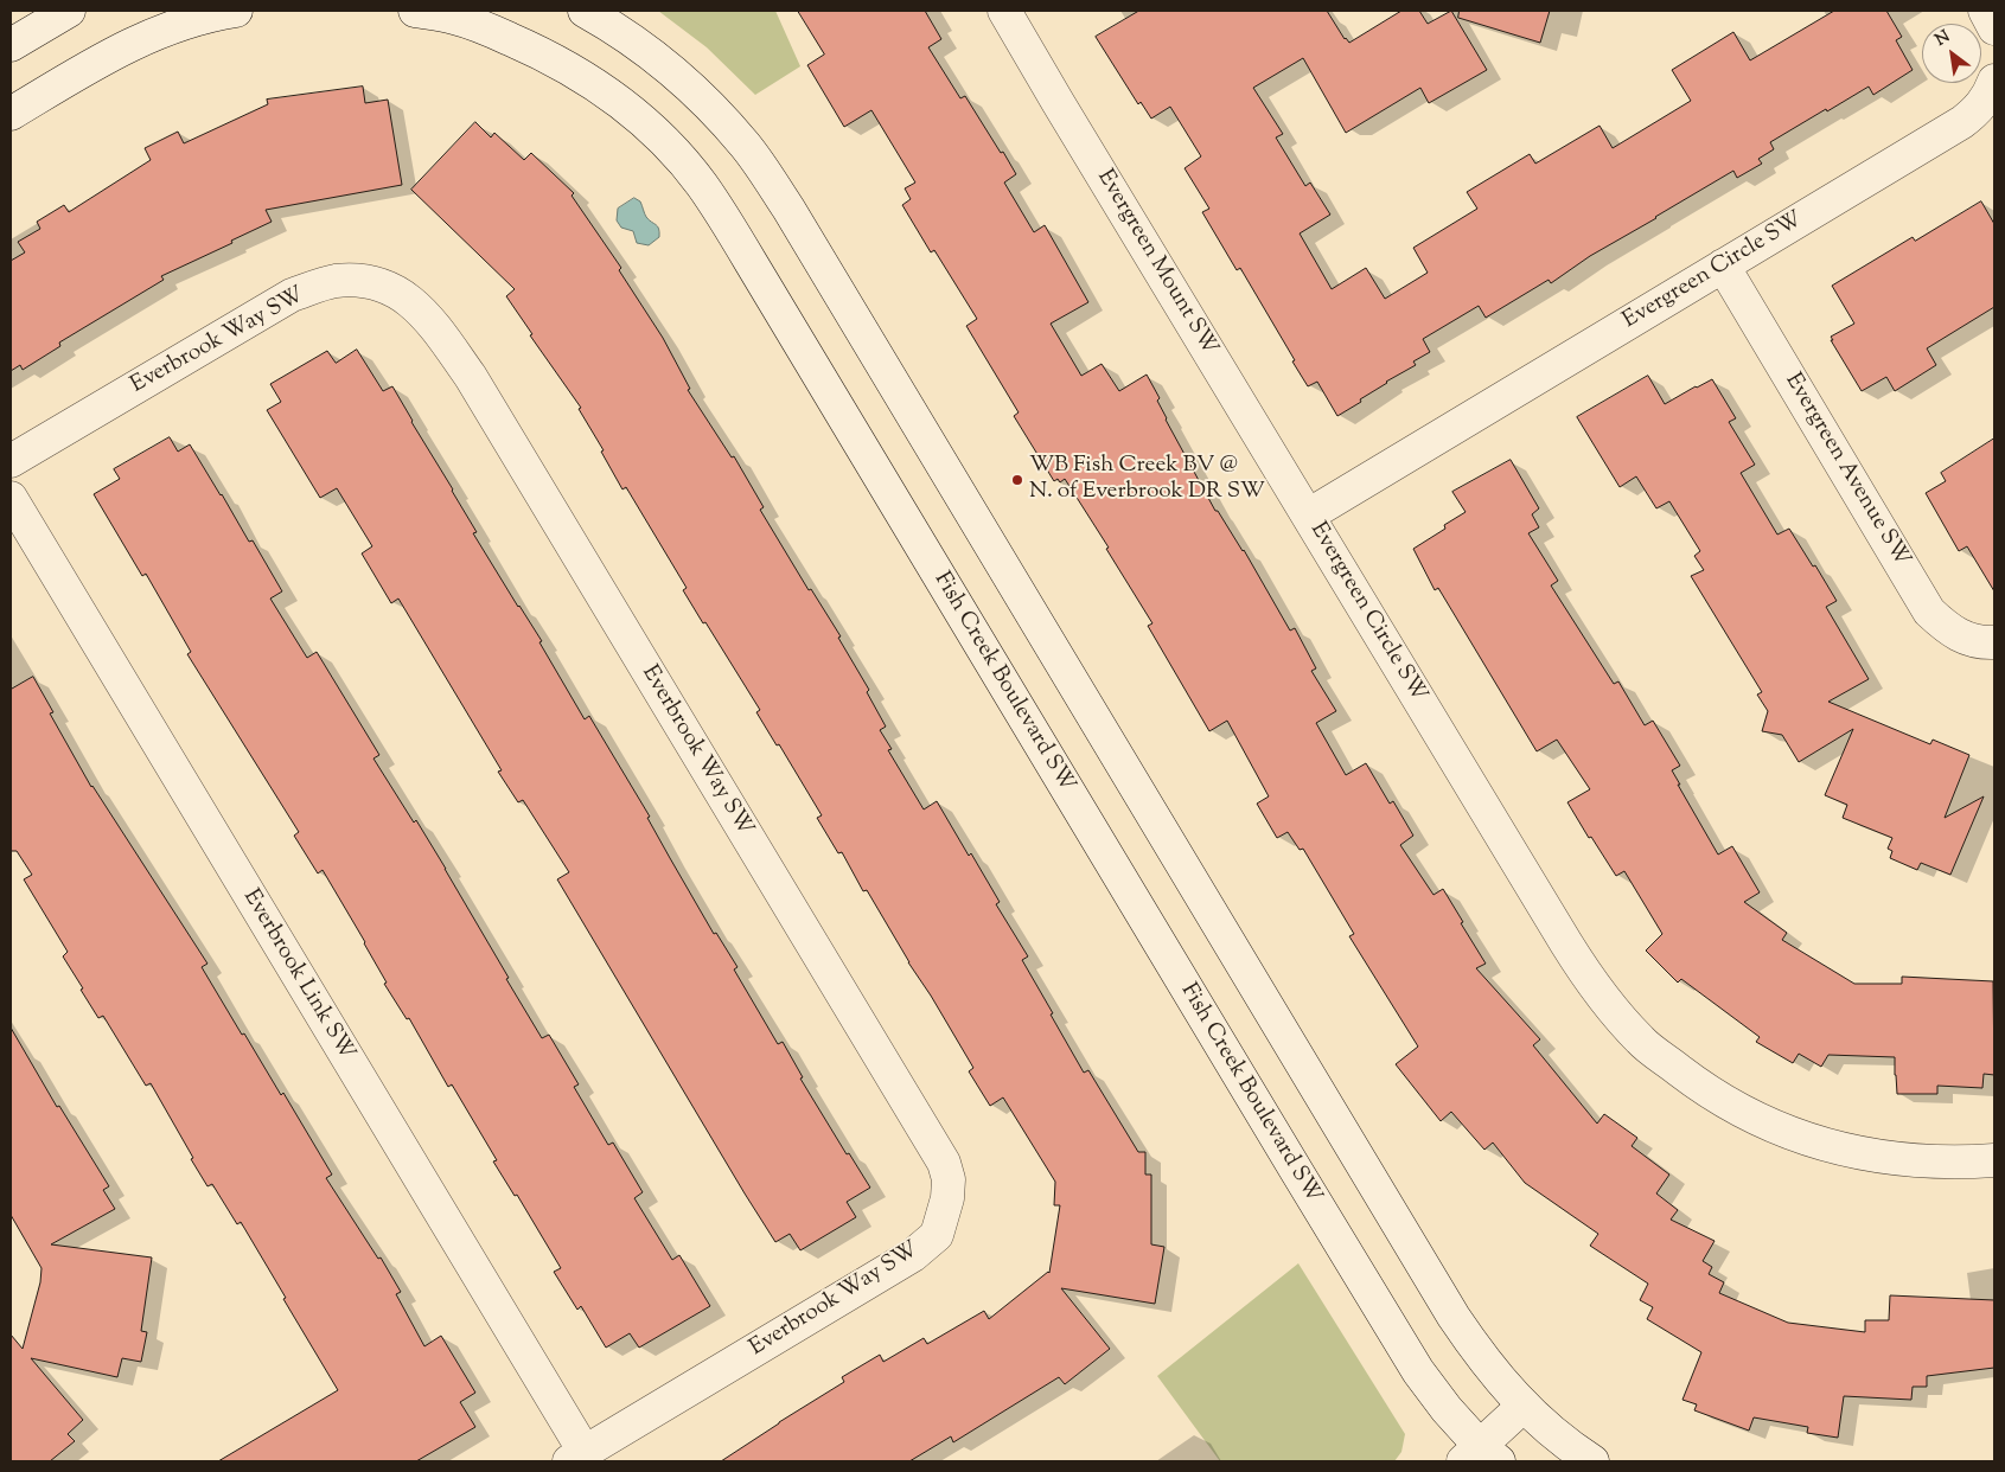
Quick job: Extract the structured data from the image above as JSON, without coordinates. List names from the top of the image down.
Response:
{
  "streets": {
    "street": [
      "Evergreen Mount SW",
      "Evergreen Circle SW",
      "Everbrook Way SW",
      "Evergreen Avenue SW",
      "Fish Creek Boulevard SW",
      "Everbrook Link SW"
    ]
  },
  "crossings": [
    ["Evergreen Mount SW", "Evergreen Circle SW"],
    ["Evergreen Circle SW", "Evergreen Avenue SW"],
    ["Everbrook Way SW", "Everbrook Link SW"]
  ],
  "places": ["WB Fish Creek BV @ N. of Everbrook DR SW"],
  "north": "top left"
}
